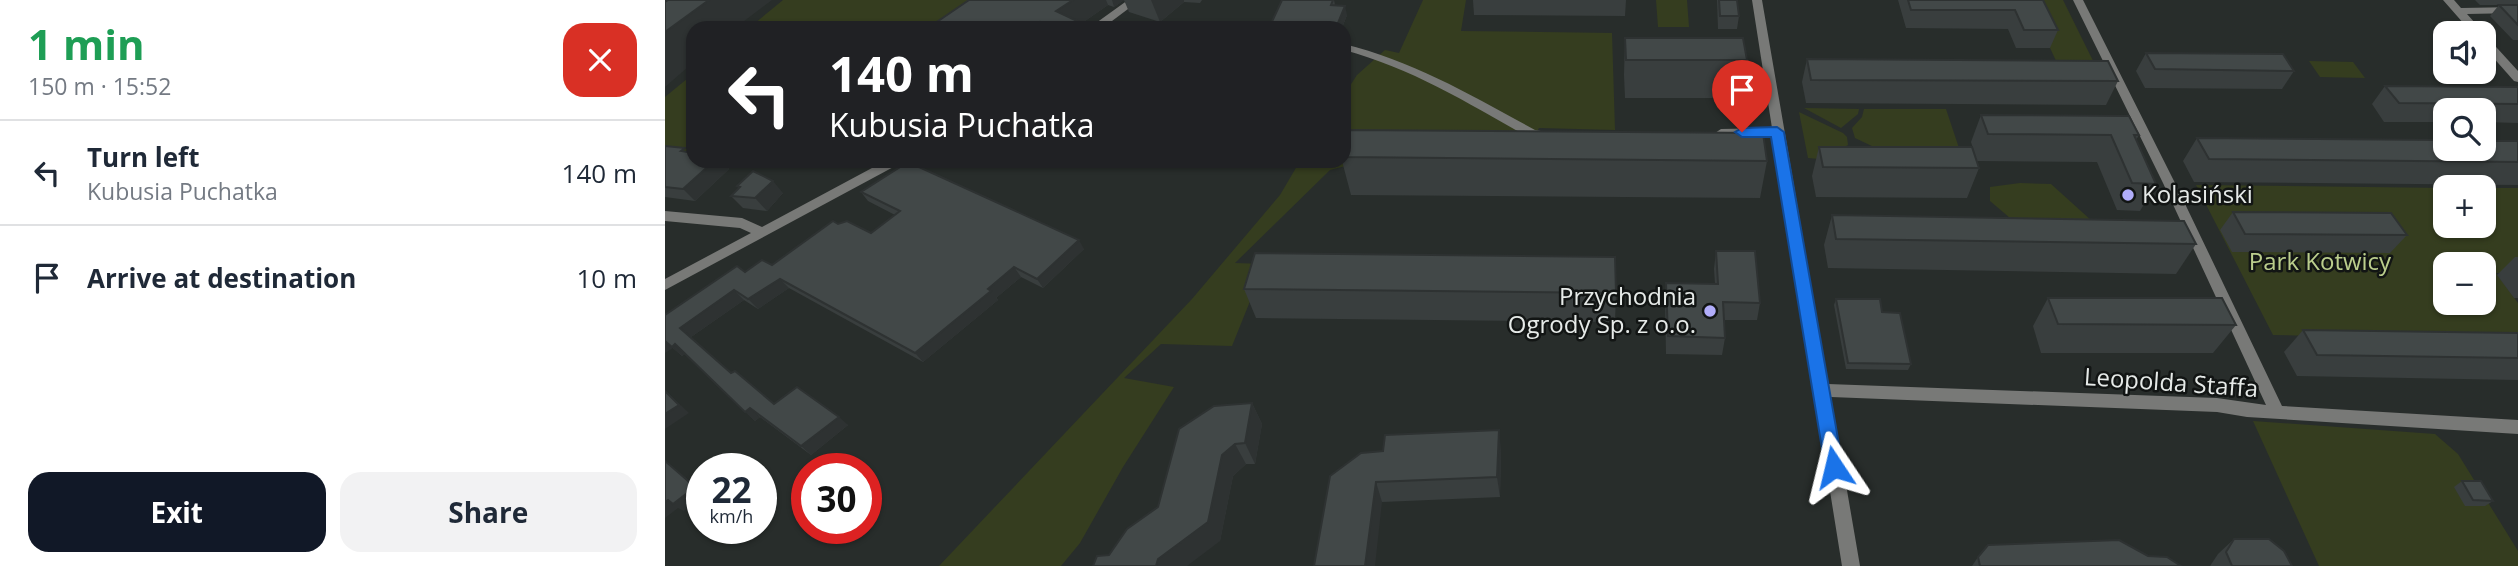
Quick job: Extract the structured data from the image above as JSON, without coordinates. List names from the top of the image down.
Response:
{
  "streets": {
    "street": ["Leopolda Staffa"]
  },
  "parks": ["Park Kotwicy"],
  "places": ["Kolasiński", "Przychodnia Ogrody Sp. z o.o."],
  "page": {
    "heading": ["1 min", "150 m · 15:52"],
    "map_buttons": ["+", "−"],
    "turn": ["140 m", "Kubusia Puchatka"],
    "list": [
      {
        "name": "Turn left",
        "note": "Kubusia Puchatka",
        "value": "140 m"
      },
      {
        "name": "Arrive at destination",
        "value": "10 m"
      }
    ],
    "speed": "22 km/h",
    "limit": "30",
    "buttons": ["Exit", "Share"]
  }
}
